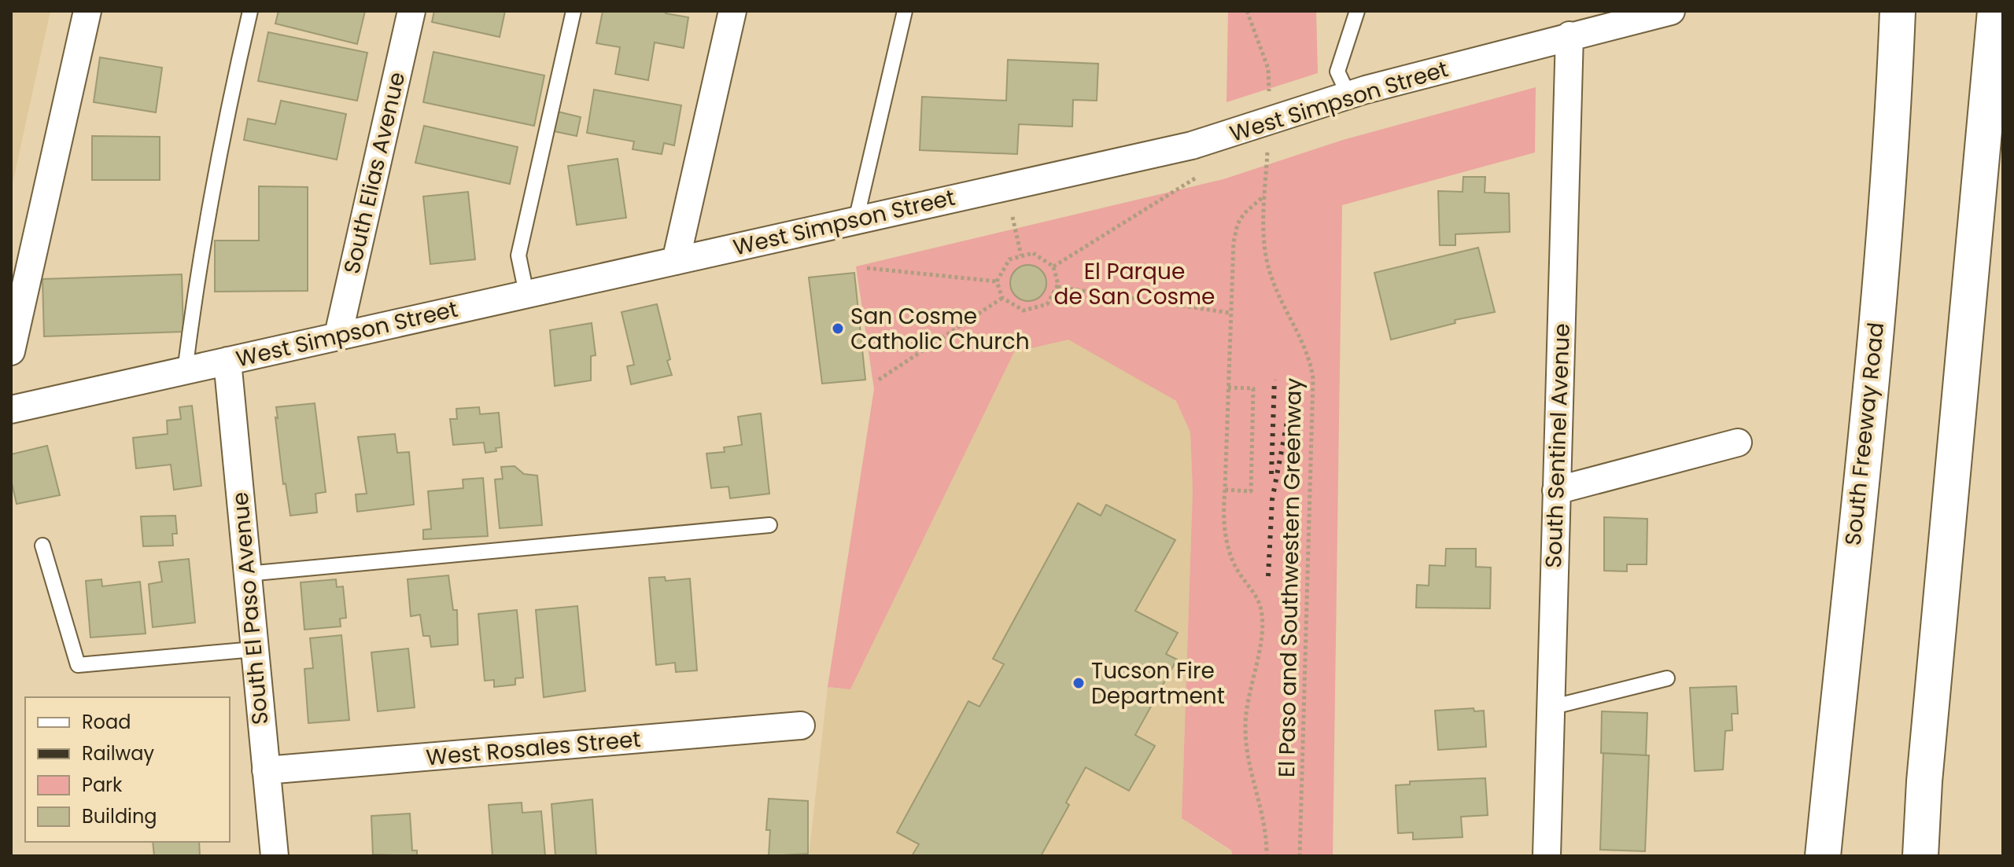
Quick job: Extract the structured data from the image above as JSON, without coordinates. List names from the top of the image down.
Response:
{
  "streets": {
    "main road": ["South Freeway Road"],
    "street": [
      "West Simpson Street",
      "South Elias Avenue",
      "South Sentinel Avenue",
      "South El Paso Avenue",
      "West Rosales Street"
    ],
    "path": ["El Paso and Southwestern Greenway"]
  },
  "crossings": [
    ["West Simpson Street", "South Elias Avenue"],
    ["West Simpson Street", "South Sentinel Avenue"],
    ["West Simpson Street", "El Paso and Southwestern Greenway"],
    ["West Simpson Street", "South El Paso Avenue"],
    ["South El Paso Avenue", "West Rosales Street"]
  ],
  "parks": ["El Parque de San Cosme"],
  "places": ["San Cosme Catholic Church", "Tucson Fire Department"],
  "legend": [
    "Road",
    "Railway",
    "Park",
    "Building"
  ]
}
